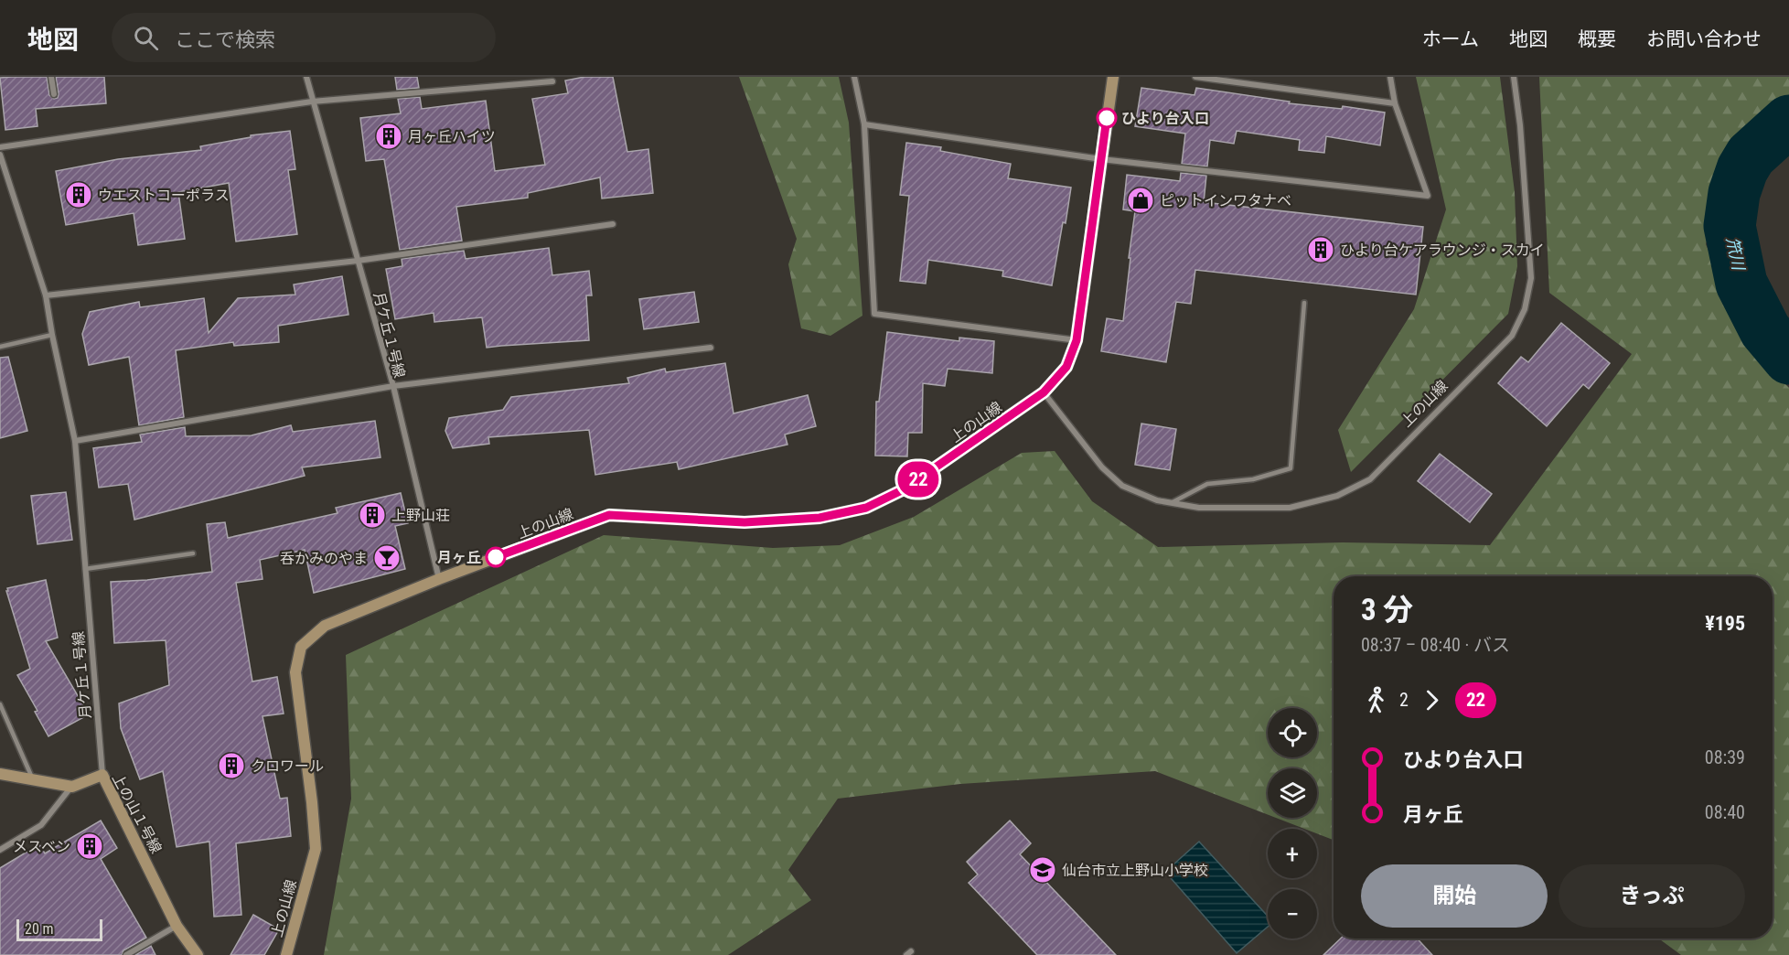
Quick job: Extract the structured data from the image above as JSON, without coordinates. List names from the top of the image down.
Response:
{
  "streets": {
    "street": ["月ケ丘１号線", "上の山線", "上の山１号線"]
  },
  "crossings": [
    ["月ケ丘１号線", "上の山１号線"]
  ],
  "water": ["笊川"],
  "places": {
    "other": ["ひより台入口", "月ヶ丘"],
    "building": [
      "月ヶ丘ハイツ",
      "ウエストコーポラス",
      "ひより台ケアラウンジ・スカイ",
      "上野山荘",
      "クロワール",
      "メスベン"
    ],
    "shop": ["ピットインワタナベ"],
    "bar": ["呑かみのやま"],
    "school or university": ["仙台市立上野山小学校"]
  },
  "lines": ["bus line 22"],
  "scale_bar": "20 m",
  "page": {
    "header": "地図",
    "search": "ここで検索",
    "nav": [
      "ホーム",
      "地図",
      "概要",
      "お問い合わせ"
    ],
    "on_map": "22",
    "heading": ["3 分", "08:37 – 08:40 · バス", "¥195"],
    "legs": ["2", "22"],
    "map_buttons": ["+", "−"],
    "list": [
      {
        "name": "ひより台入口",
        "value": "08:39"
      },
      {
        "name": "月ヶ丘",
        "value": "08:40"
      }
    ],
    "buttons": ["開始", "きっぷ"],
    "scale": "20 m"
  }
}
